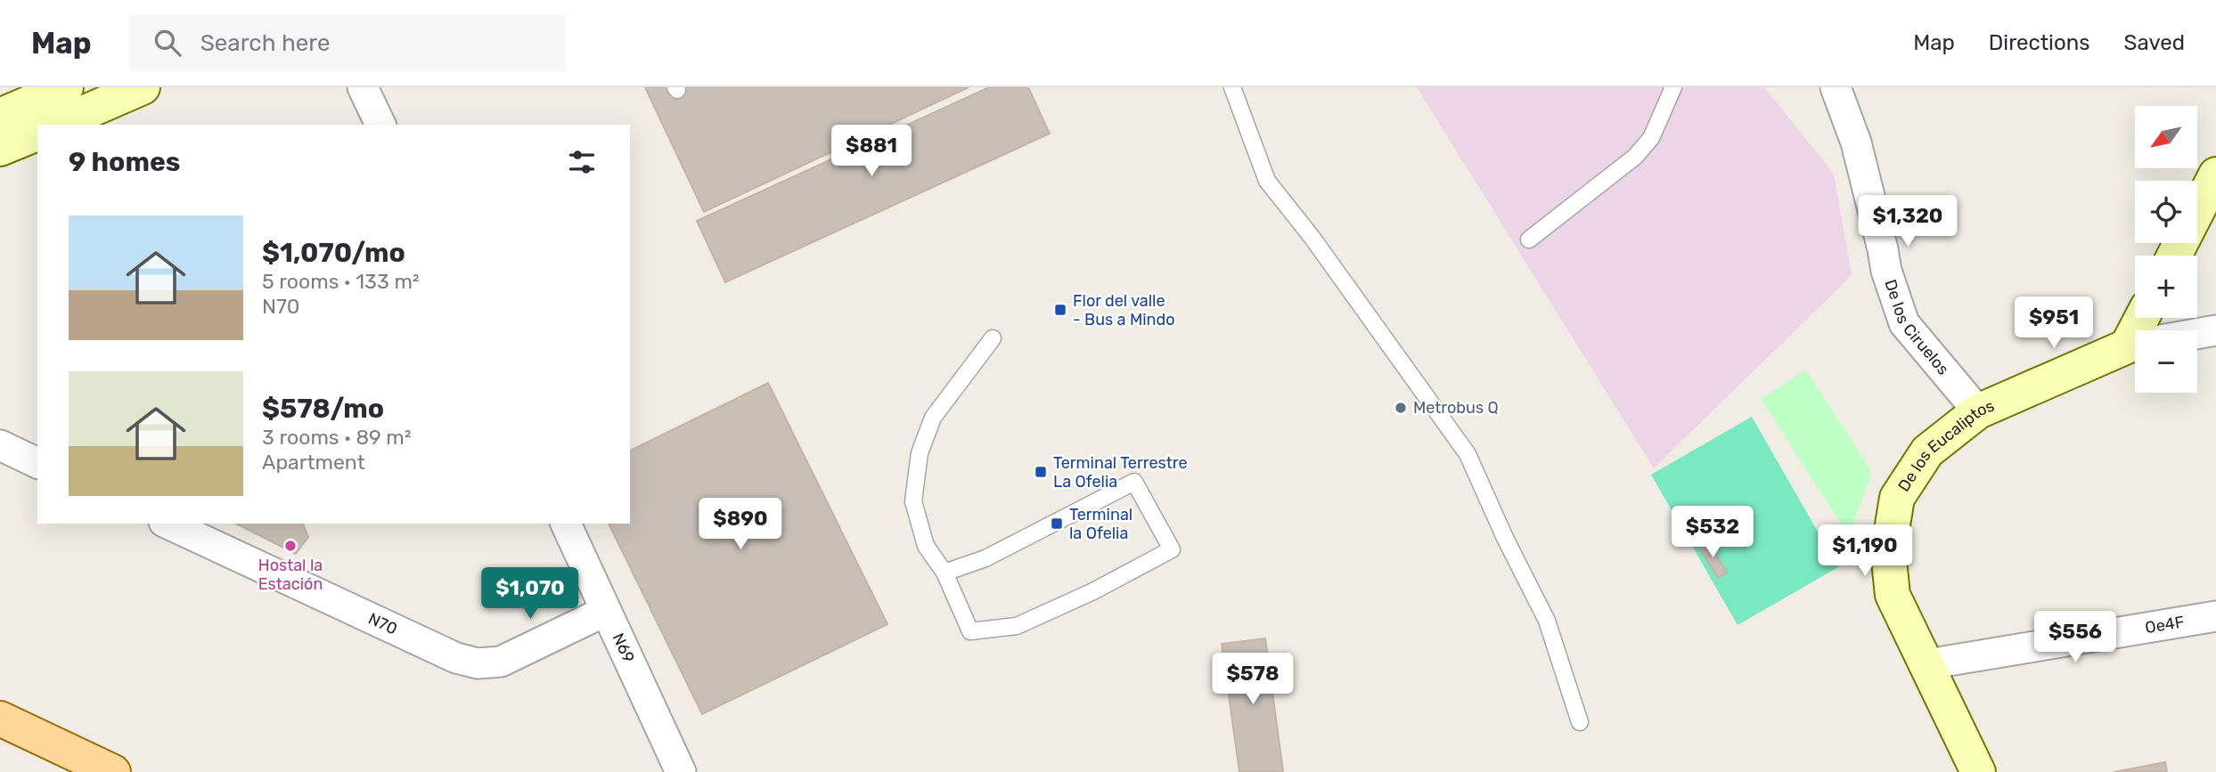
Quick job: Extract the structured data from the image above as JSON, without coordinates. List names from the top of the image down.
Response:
{
  "streets": {
    "street": [
      "De los Ciruelos",
      "De los Eucaliptos",
      "N70",
      "Oe4F",
      "N69"
    ]
  },
  "crossings": [
    ["De los Ciruelos", "De los Eucaliptos"],
    ["De los Eucaliptos", "Oe4F"],
    ["N70", "N69"]
  ],
  "places": {
    "transit": ["Flor del valle - Bus a Mindo", "Terminal Terrestre La Ofelia", "Terminal la Ofelia"],
    "other": ["Metrobus Q", "Hostal la Estación"]
  },
  "north": "bottom left",
  "page": {
    "header": "Map",
    "search": "Search here",
    "nav": ["Map", "Directions", "Saved"],
    "map_buttons": ["+", "−"],
    "price": [
      "$881",
      "$1,320",
      "$951",
      "$890",
      "$532",
      "$1,190",
      "$1,070",
      "$556",
      "$578"
    ],
    "heading": "9 homes",
    "list": [
      {
        "name": "$1,070/mo",
        "note": "5 rooms · 133 m² · N70"
      },
      {
        "name": "$578/mo",
        "note": "3 rooms · 89 m² · Apartment"
      }
    ]
  }
}
